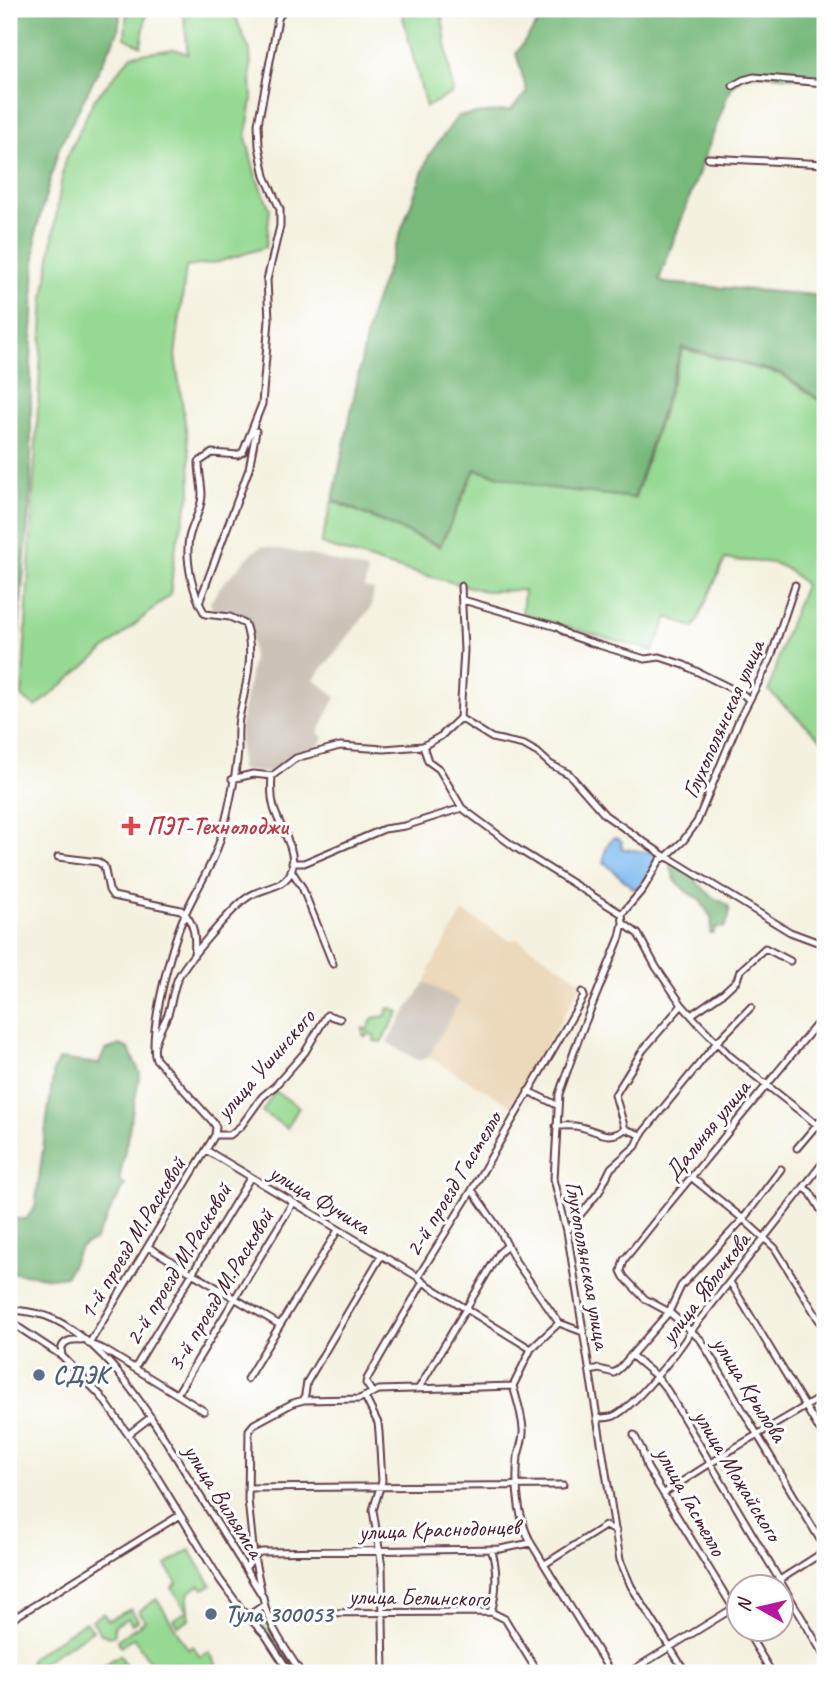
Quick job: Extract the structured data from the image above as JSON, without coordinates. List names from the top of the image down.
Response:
{
  "streets": {
    "street": [
      "Глухополянская улица",
      "улица Ушинского",
      "Дальняя улица",
      "2-й проезд Гастелло",
      "улица Фучика",
      "1-й проезд М.Расковой",
      "2-й проезд М.Расковой",
      "улица Яблочкова",
      "3-й проезд М.Расковой",
      "улица Крылова",
      "улица Можайского",
      "улица Вильямса",
      "улица Гастелло",
      "улица Краснодонцев",
      "улица Белинского"
    ]
  },
  "crossings": [
    ["Глухополянская улица", "улица Яблочкова"],
    ["улица Ушинского", "улица Фучика"],
    ["улица Ушинского", "1-й проезд М.Расковой"],
    ["Дальняя улица", "улица Крылова"],
    ["2-й проезд Гастелло", "улица Фучика"],
    ["улица Фучика", "1-й проезд М.Расковой"],
    ["улица Фучика", "2-й проезд М.Расковой"],
    ["улица Фучика", "3-й проезд М.Расковой"],
    ["1-й проезд М.Расковой", "улица Вильямса"],
    ["улица Яблочкова", "улица Крылова"],
    ["улица Яблочкова", "улица Можайского"],
    ["улица Вильямса", "улица Белинского"]
  ],
  "places": {
    "health": ["ПЭТ-Технолоджи"],
    "other": ["СДЭК", "Тула 300053"]
  },
  "north": "left"
}
